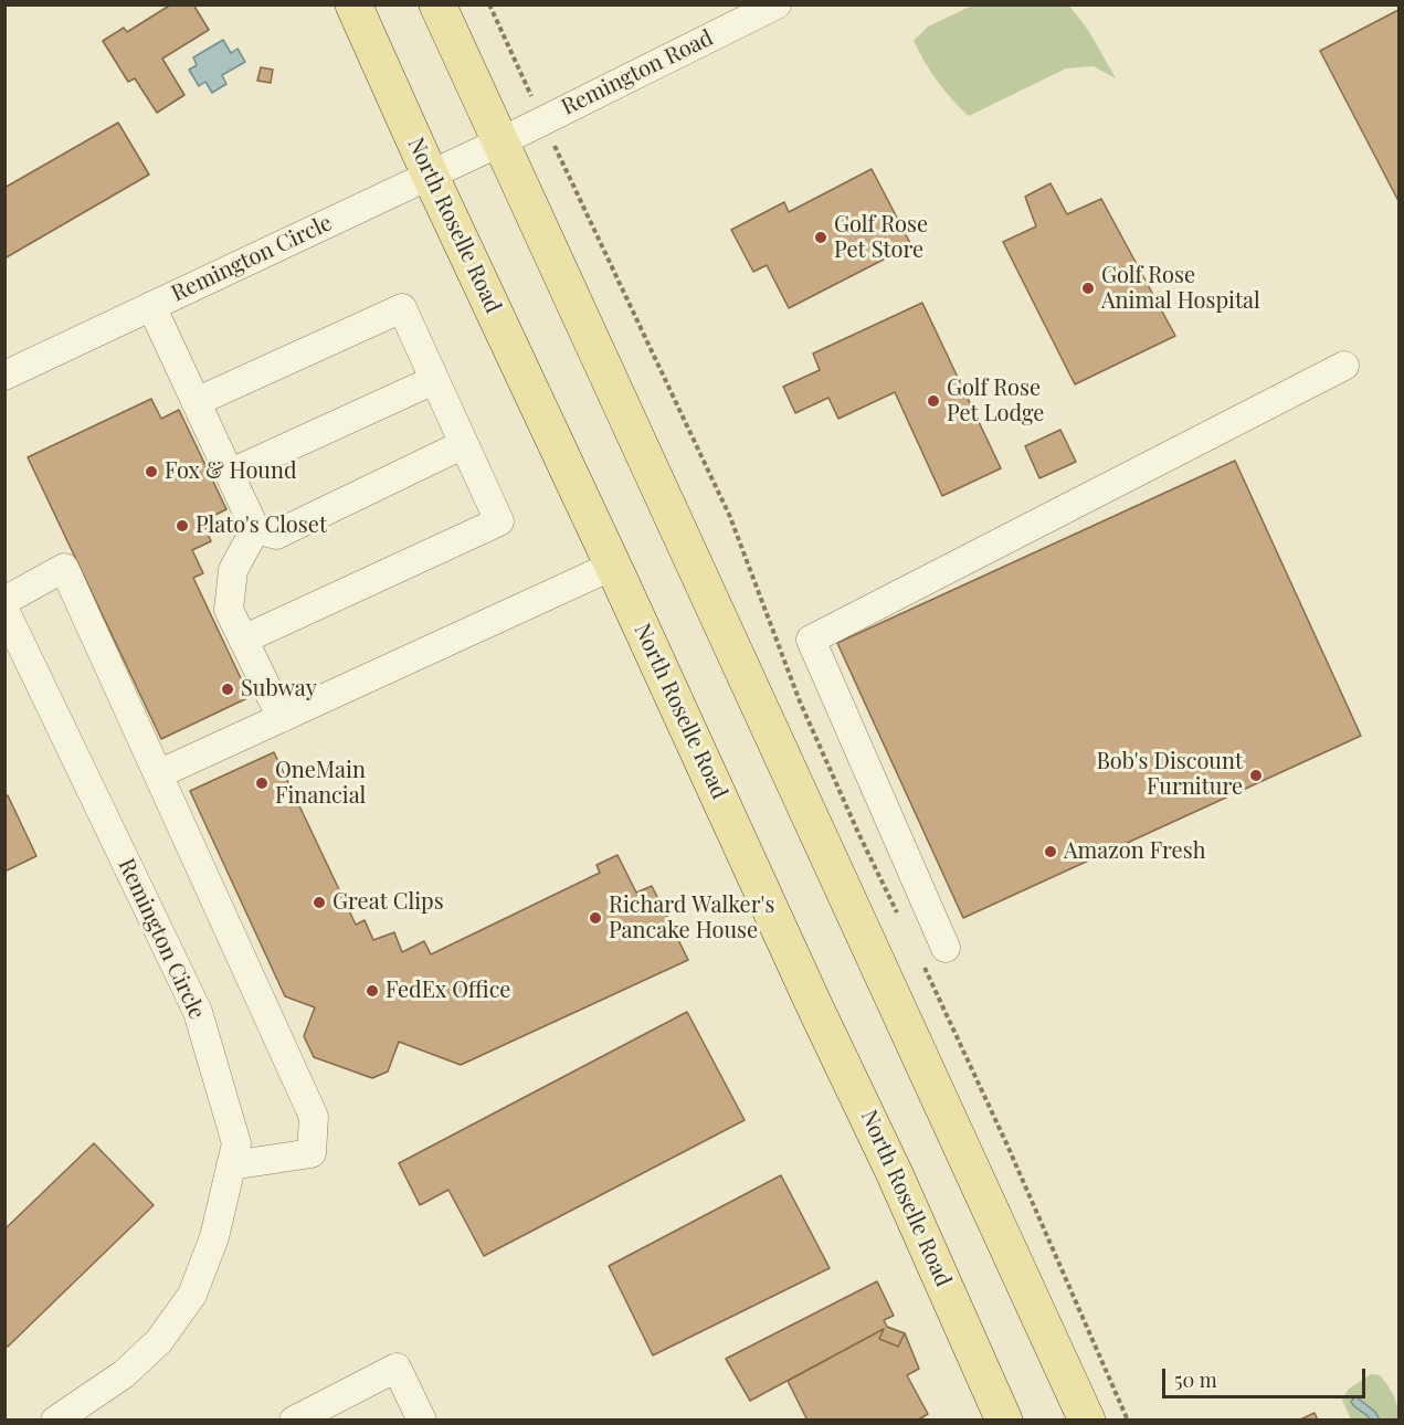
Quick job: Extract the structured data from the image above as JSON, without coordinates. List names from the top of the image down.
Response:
{
  "streets": {
    "main road": ["North Roselle Road"],
    "street": ["Remington Road", "Remington Circle"]
  },
  "crossings": [
    ["Remington Road", "Remington Circle"],
    ["North Roselle Road", "Remington Circle"]
  ],
  "places": [
    "Golf Rose Pet Store",
    "Golf Rose Animal Hospital",
    "Golf Rose Pet Lodge",
    "Fox & Hound",
    "Plato's Closet",
    "Subway",
    "Bob's Discount Furniture",
    "OneMain Financial",
    "Amazon Fresh",
    "Great Clips",
    "Richard Walker's Pancake House",
    "FedEx Office"
  ],
  "scale_bar": "50 m"
}
